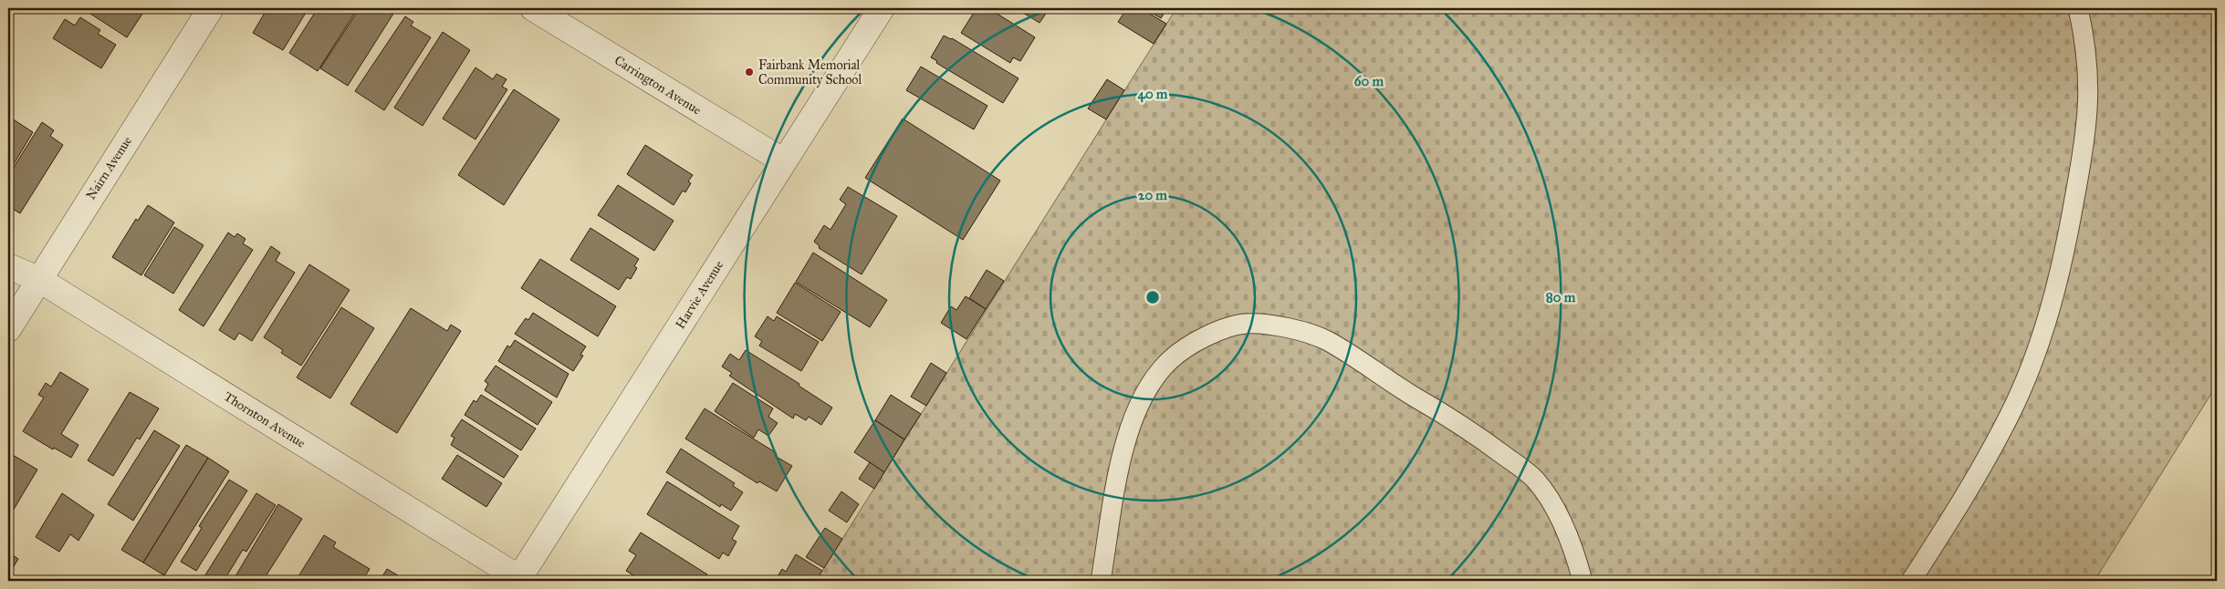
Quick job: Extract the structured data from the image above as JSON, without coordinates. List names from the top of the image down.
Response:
{
  "streets": {
    "street": [
      "Carrington Avenue",
      "Nairn Avenue",
      "Harvie Avenue",
      "Thornton Avenue"
    ]
  },
  "crossings": [
    ["Carrington Avenue", "Harvie Avenue"],
    ["Nairn Avenue", "Thornton Avenue"],
    ["Harvie Avenue", "Thornton Avenue"]
  ],
  "places": ["Fairbank Memorial Community School"],
  "rings": [
    "60 m",
    "40 m",
    "20 m",
    "80 m"
  ]
}
